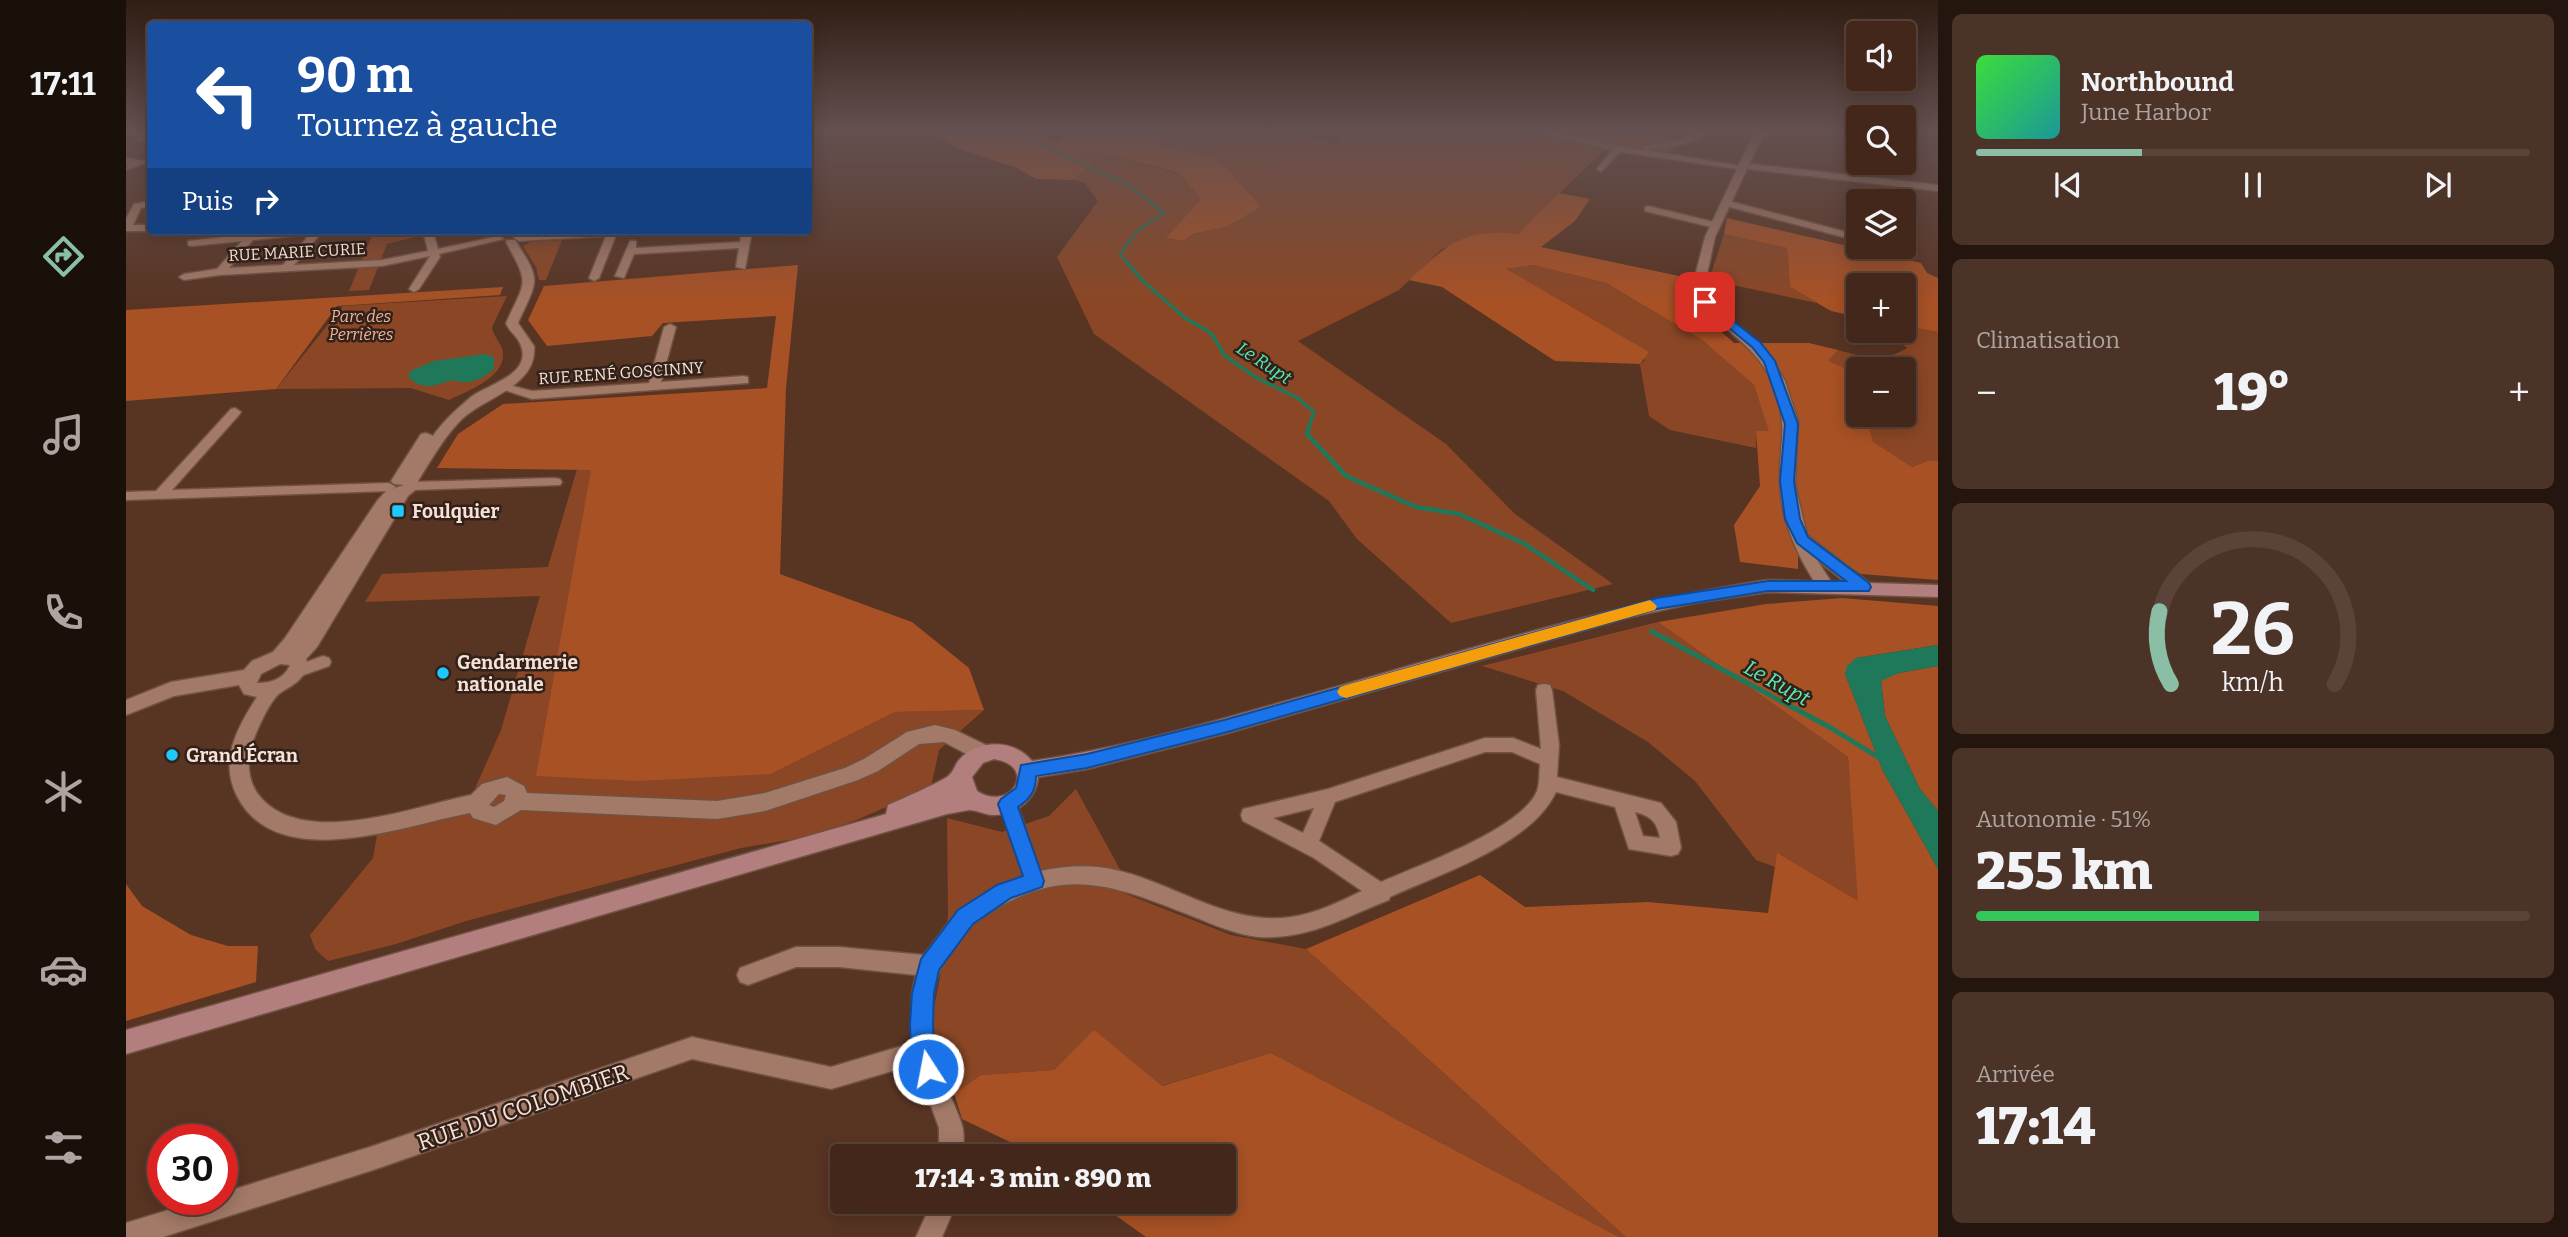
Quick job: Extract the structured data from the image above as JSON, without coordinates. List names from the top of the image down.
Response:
{
  "streets": {
    "street": ["RUE MARIE CURIE", "RUE RENÉ GOSCINNY", "RUE DU COLOMBIER"]
  },
  "water": ["Le Rupt"],
  "parks": ["Parc des Perrières"],
  "places": {
    "transit": ["Foulquier"],
    "other": ["Gendarmerie nationale", "Grand Écran"]
  },
  "page": {
    "tabs": "17:11",
    "map_buttons": ["+", "−"],
    "turn": ["90 m", "Tournez à gauche"],
    "song": ["Northbound", "June Harbor"],
    "then": "Puis",
    "tile": [
      "Climatisation",
      ["Autonomie · 51%", "255 km"],
      ["Arrivée", "17:14"]
    ],
    "heat": ["−", "19°", "+"],
    "limit": "30",
    "trip": "17:14 · 3 min · 890 m",
    "gauge": ["26", "km/h"]
  }
}
